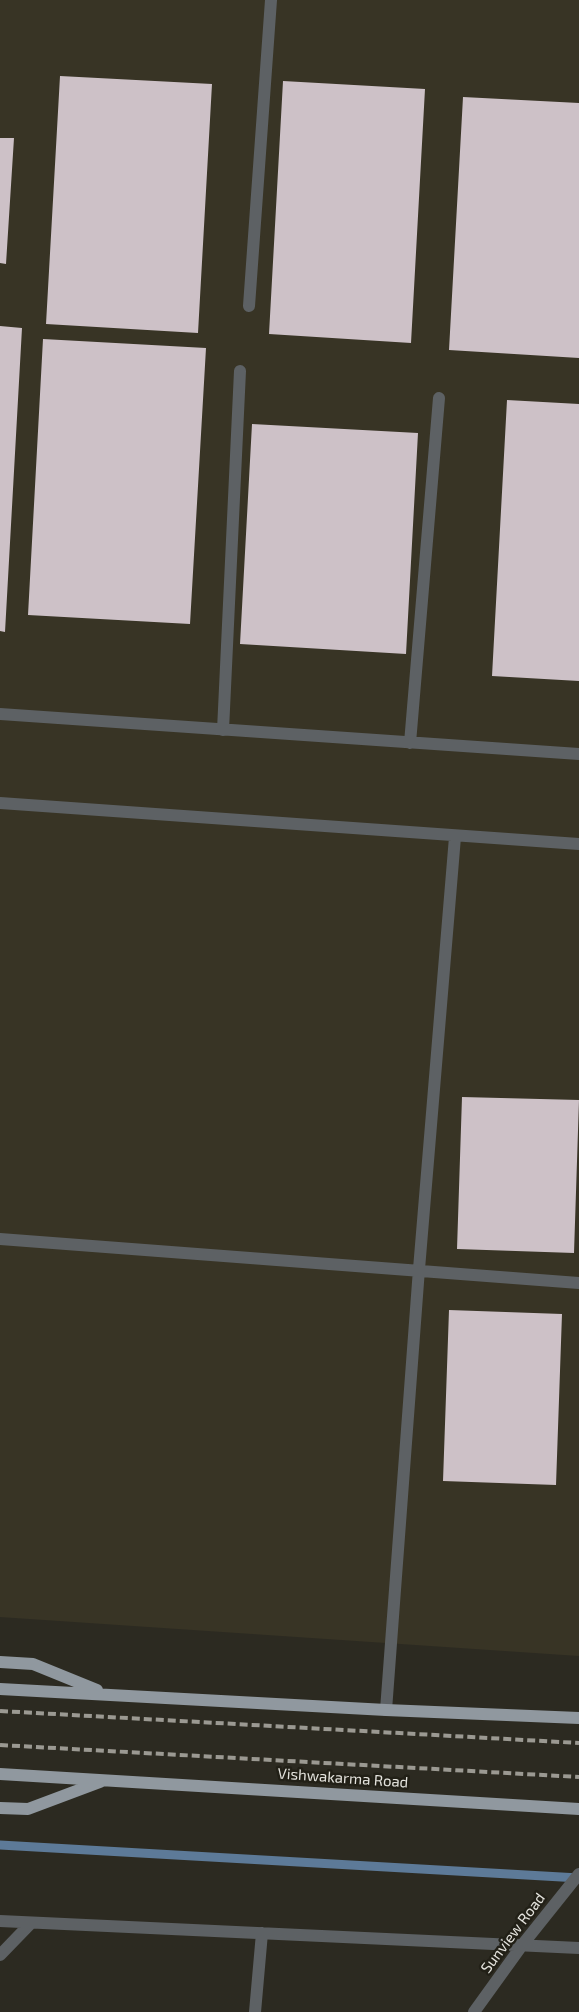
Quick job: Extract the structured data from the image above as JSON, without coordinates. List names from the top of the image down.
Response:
{
  "streets": {
    "main road": ["Vishwakarma Road"],
    "street": ["Sunview Road"]
  }
}
